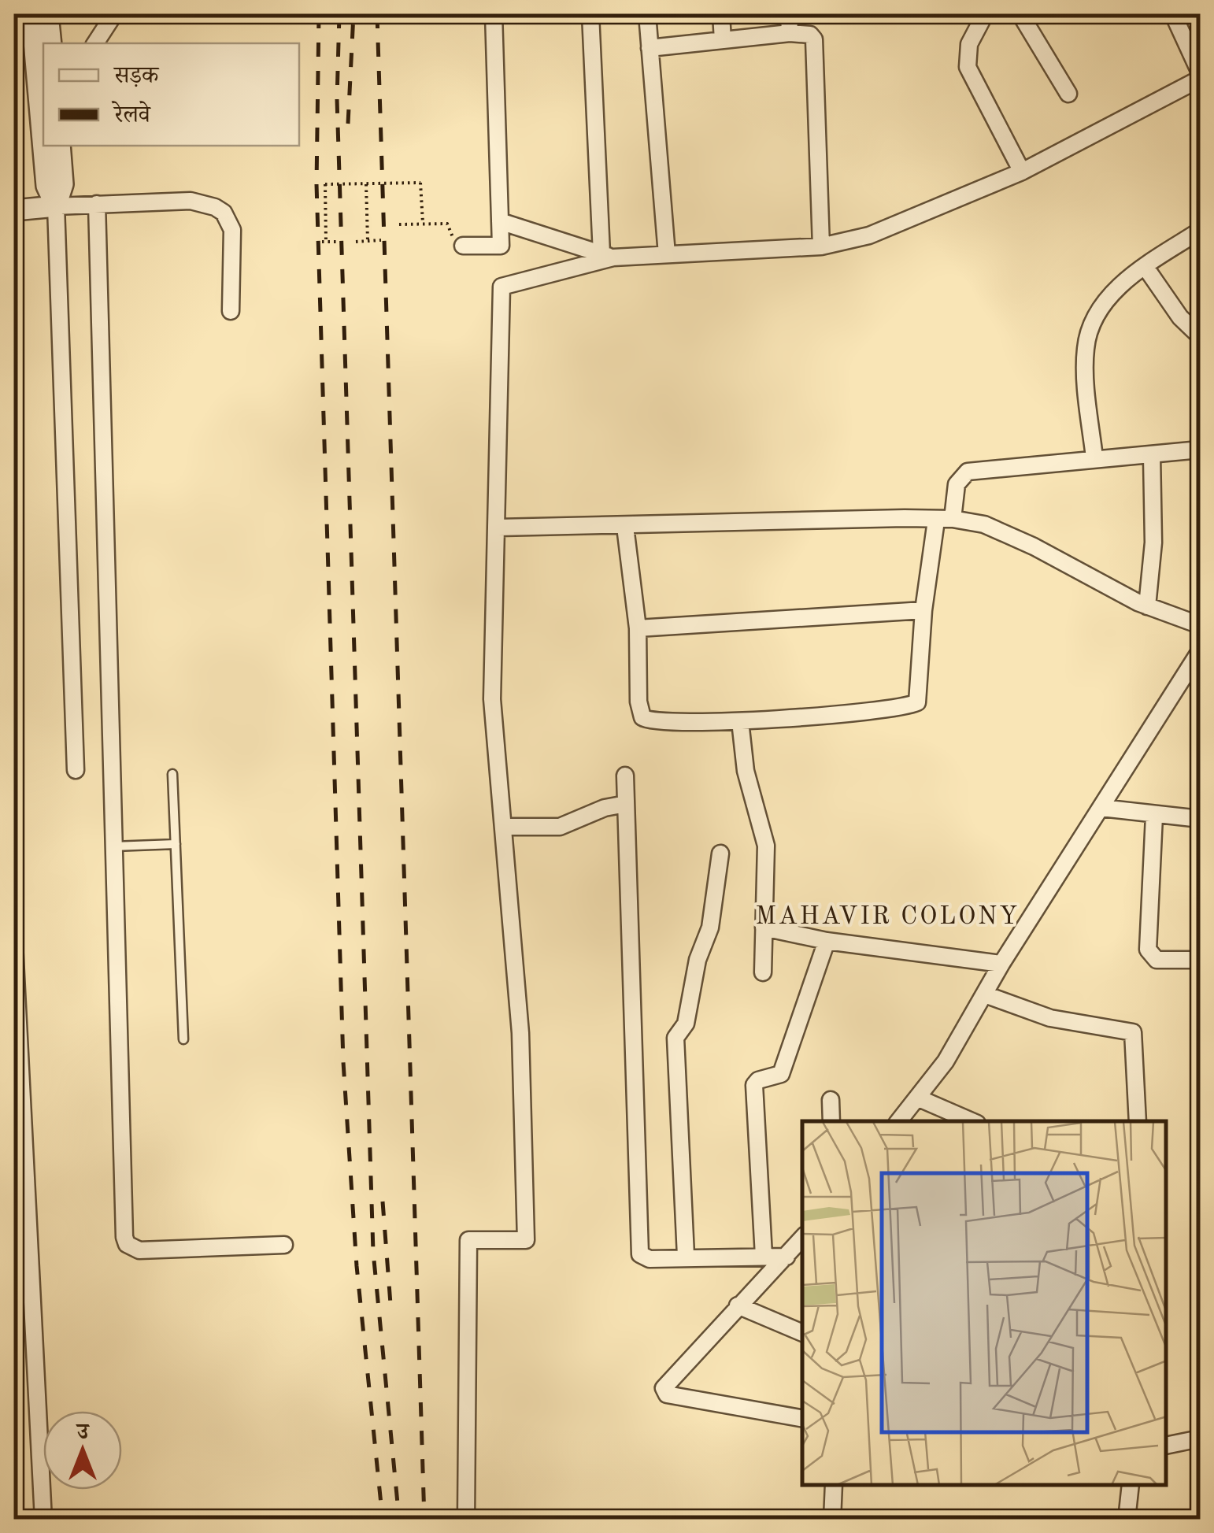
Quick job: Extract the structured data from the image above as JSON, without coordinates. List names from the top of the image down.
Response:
{
  "districts": ["MAHAVIR COLONY"],
  "legend": ["सड़क", "रेलवे"],
  "north": "top"
}
